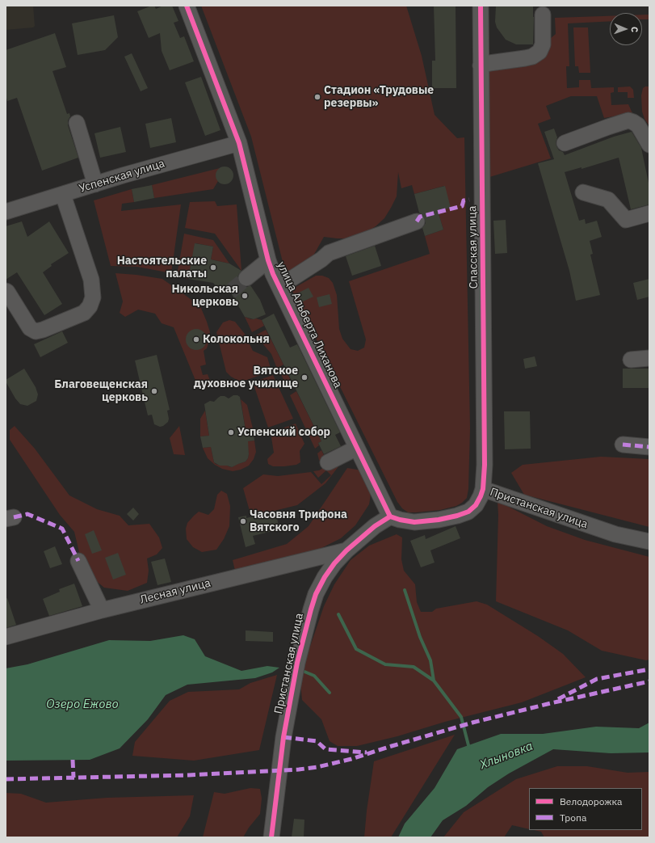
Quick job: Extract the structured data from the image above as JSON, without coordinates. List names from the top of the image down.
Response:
{
  "streets": {
    "street": [
      "Успенская улица",
      "Спасская улица",
      "улица Альберта Лиханова",
      "Пристанская улица",
      "Лесная улица"
    ]
  },
  "crossings": [
    ["Успенская улица", "улица Альберта Лиханова"],
    ["Спасская улица", "Пристанская улица"],
    ["улица Альберта Лиханова", "Пристанская улица"],
    ["Пристанская улица", "Лесная улица"]
  ],
  "water": ["Озеро Ежово", "Хлыновка"],
  "places": [
    "Стадион «Трудовые резервы»",
    "Настоятельские палаты",
    "Никольская церковь",
    "Колокольня",
    "Вятское духовное училище",
    "Благовещенская церковь",
    "Успенский собор",
    "Часовня Трифона Вятского"
  ],
  "legend": ["Велодорожка", "Тропа"],
  "north": "right"
}
